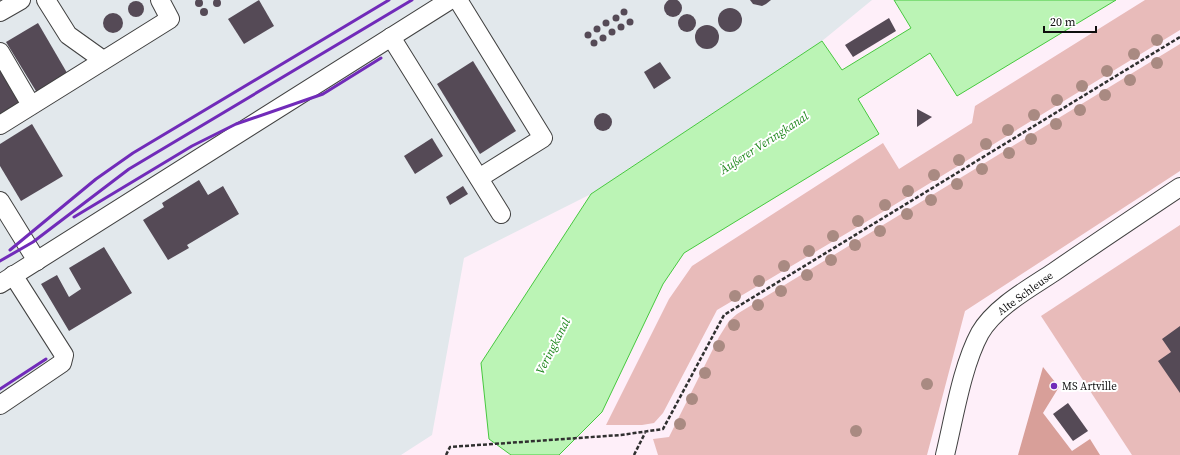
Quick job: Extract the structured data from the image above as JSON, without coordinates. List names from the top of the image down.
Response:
{
  "streets": {
    "street": ["Alte Schleuse"]
  },
  "water": ["Äußerer Veringkanal", "Veringkanal"],
  "places": ["MS Artville"],
  "scale_bar": "20 m"
}
